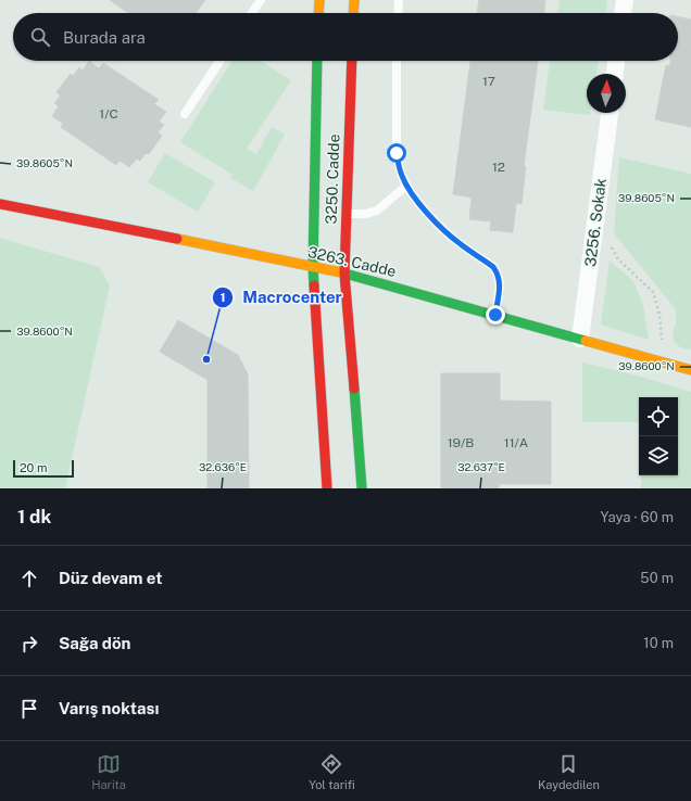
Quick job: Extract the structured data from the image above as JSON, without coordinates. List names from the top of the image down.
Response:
{
  "streets": {
    "street": ["3250. Cadde", "3256. Sokak", "3263. Cadde"]
  },
  "crossings": [
    ["3250. Cadde", "3263. Cadde"],
    ["3256. Sokak", "3263. Cadde"]
  ],
  "places": ["Macrocenter"],
  "house_numbers": [
    "17",
    "1/C",
    "12",
    "19/B",
    "11/A"
  ],
  "scale_bar": "20 m",
  "north": "top",
  "page": {
    "search": "Burada ara",
    "scale": "20 m",
    "heading": ["1 dk", "Yaya · 60 m"],
    "list": [
      ["Düz devam et", "50 m"],
      ["Sağa dön", "10 m"],
      "Varış noktası"
    ],
    "nav": ["Harita", "Yol tarifi", "Kaydedilen"]
  },
  "coordinates": [
    "39.8605°N",
    "39.8600°N",
    "32.636°E",
    "32.637°E"
  ]
}
